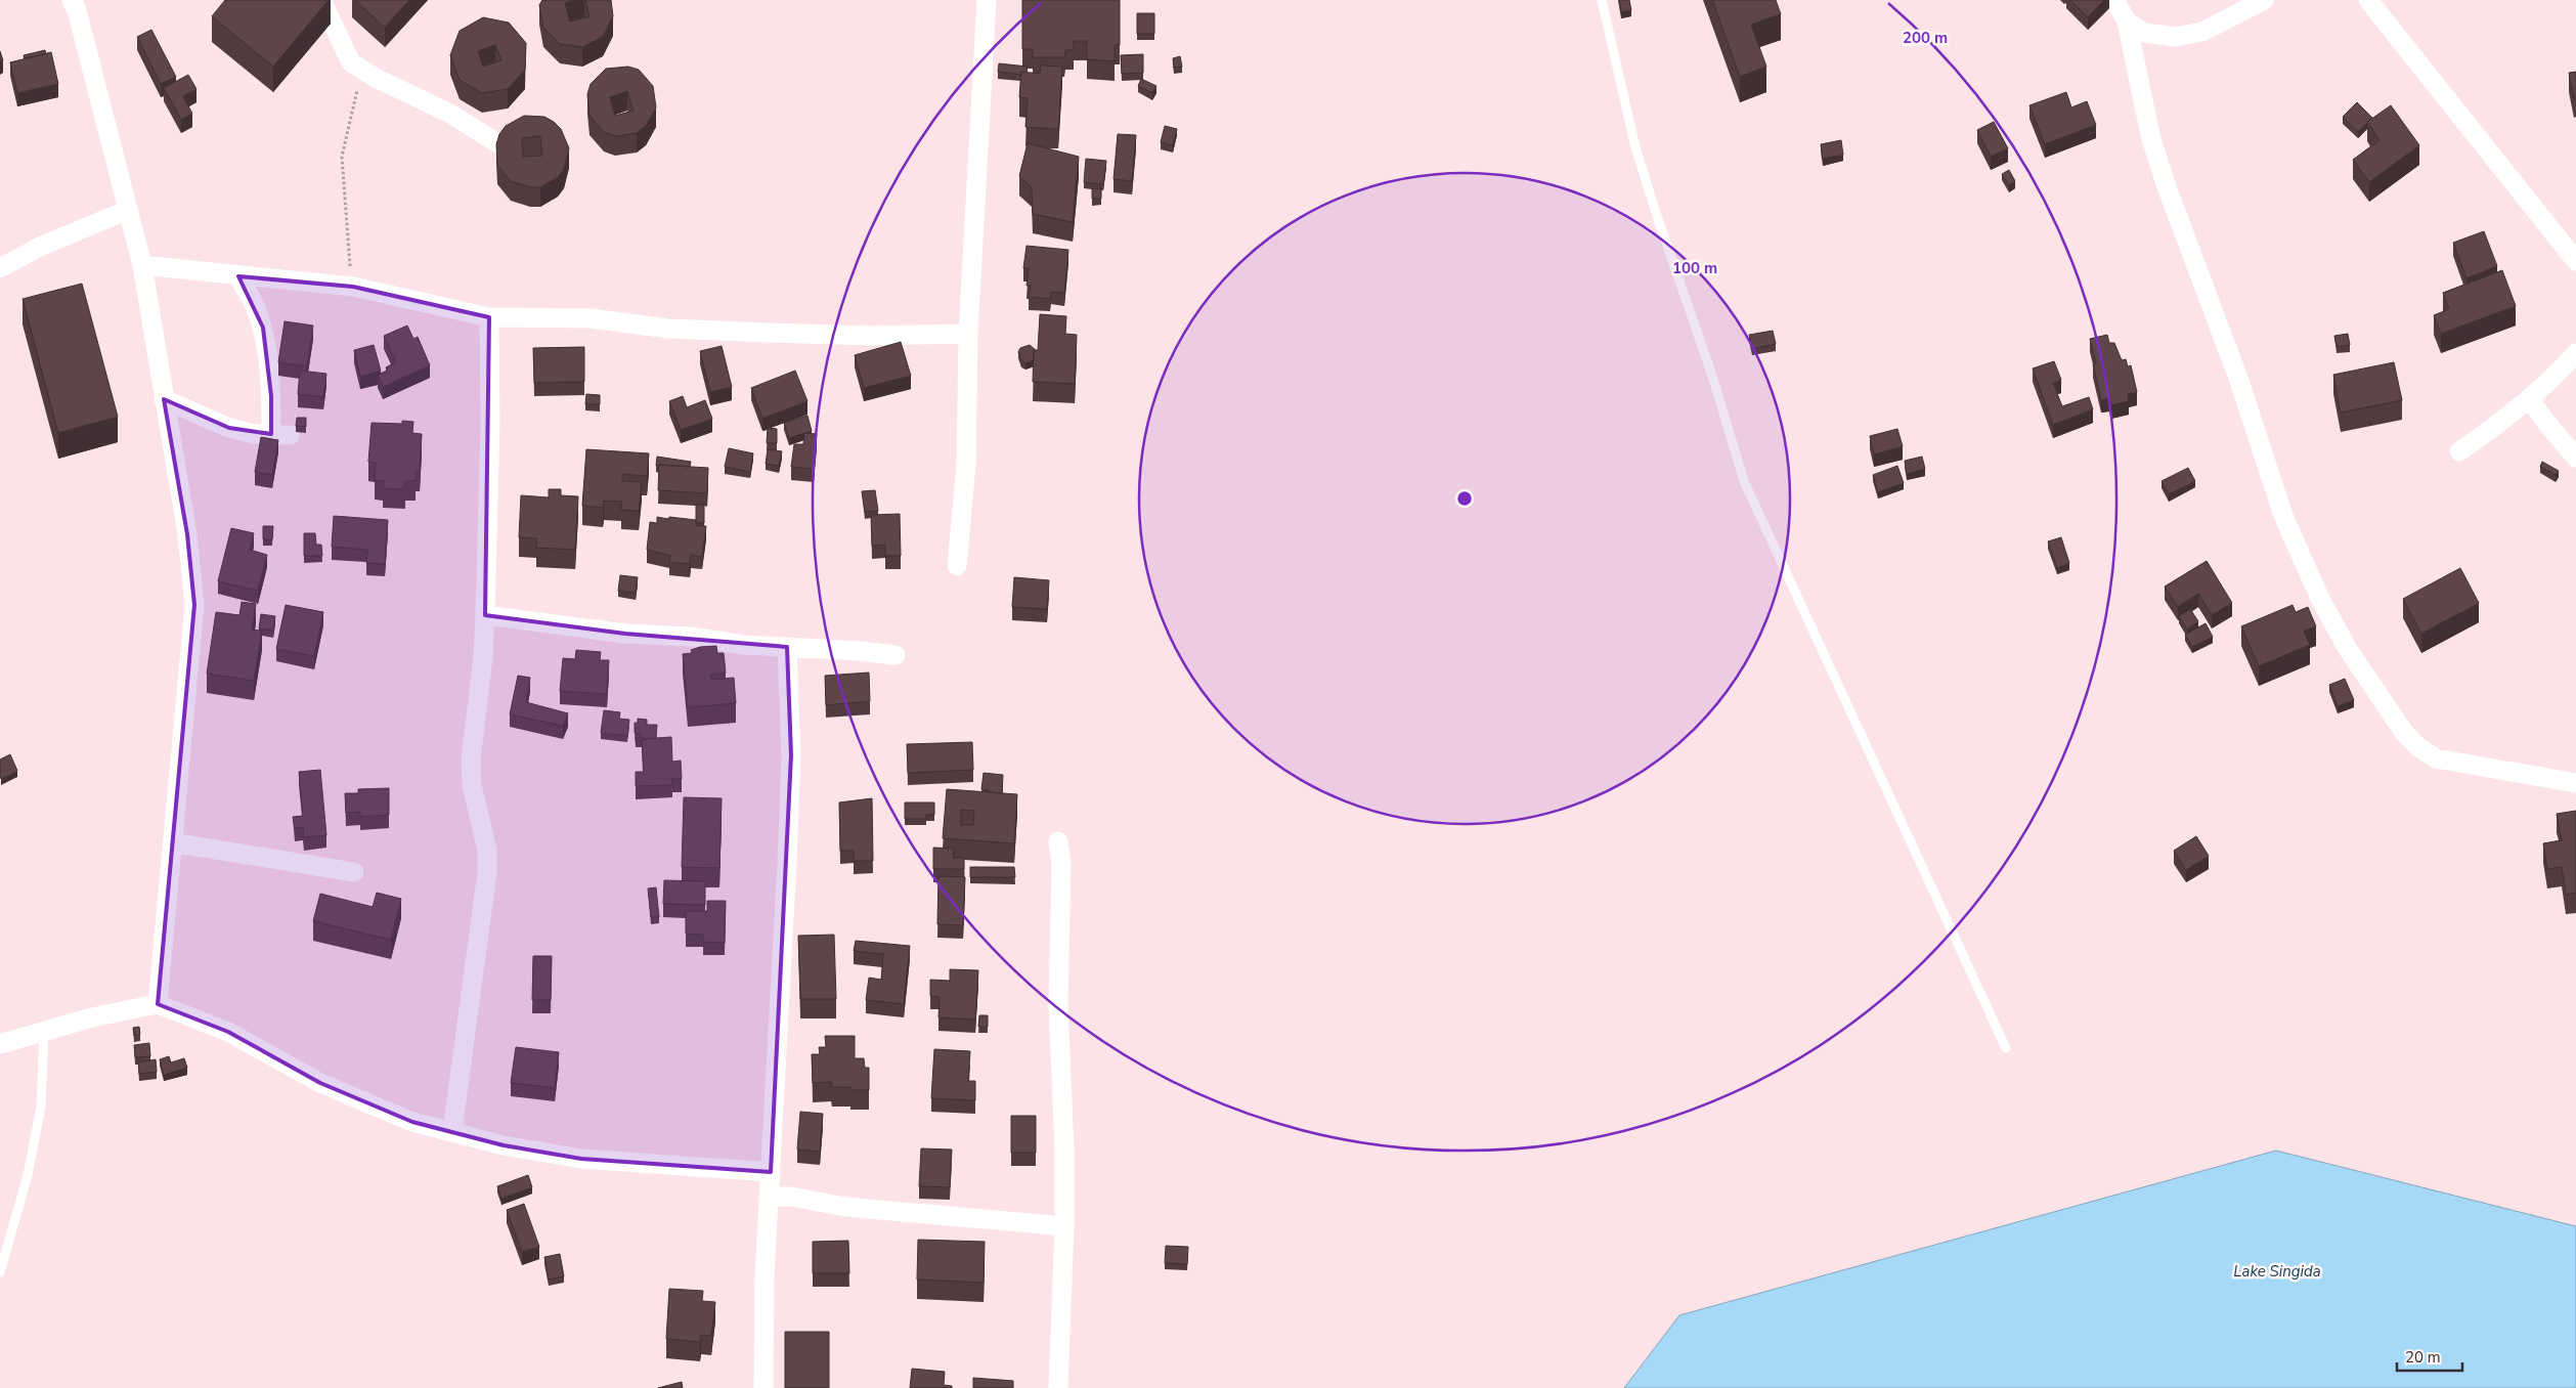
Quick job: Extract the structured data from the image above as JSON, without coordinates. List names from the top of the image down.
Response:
{
  "water": ["Lake Singida"],
  "scale_bar": "20 m",
  "rings": ["200 m", "100 m"]
}
